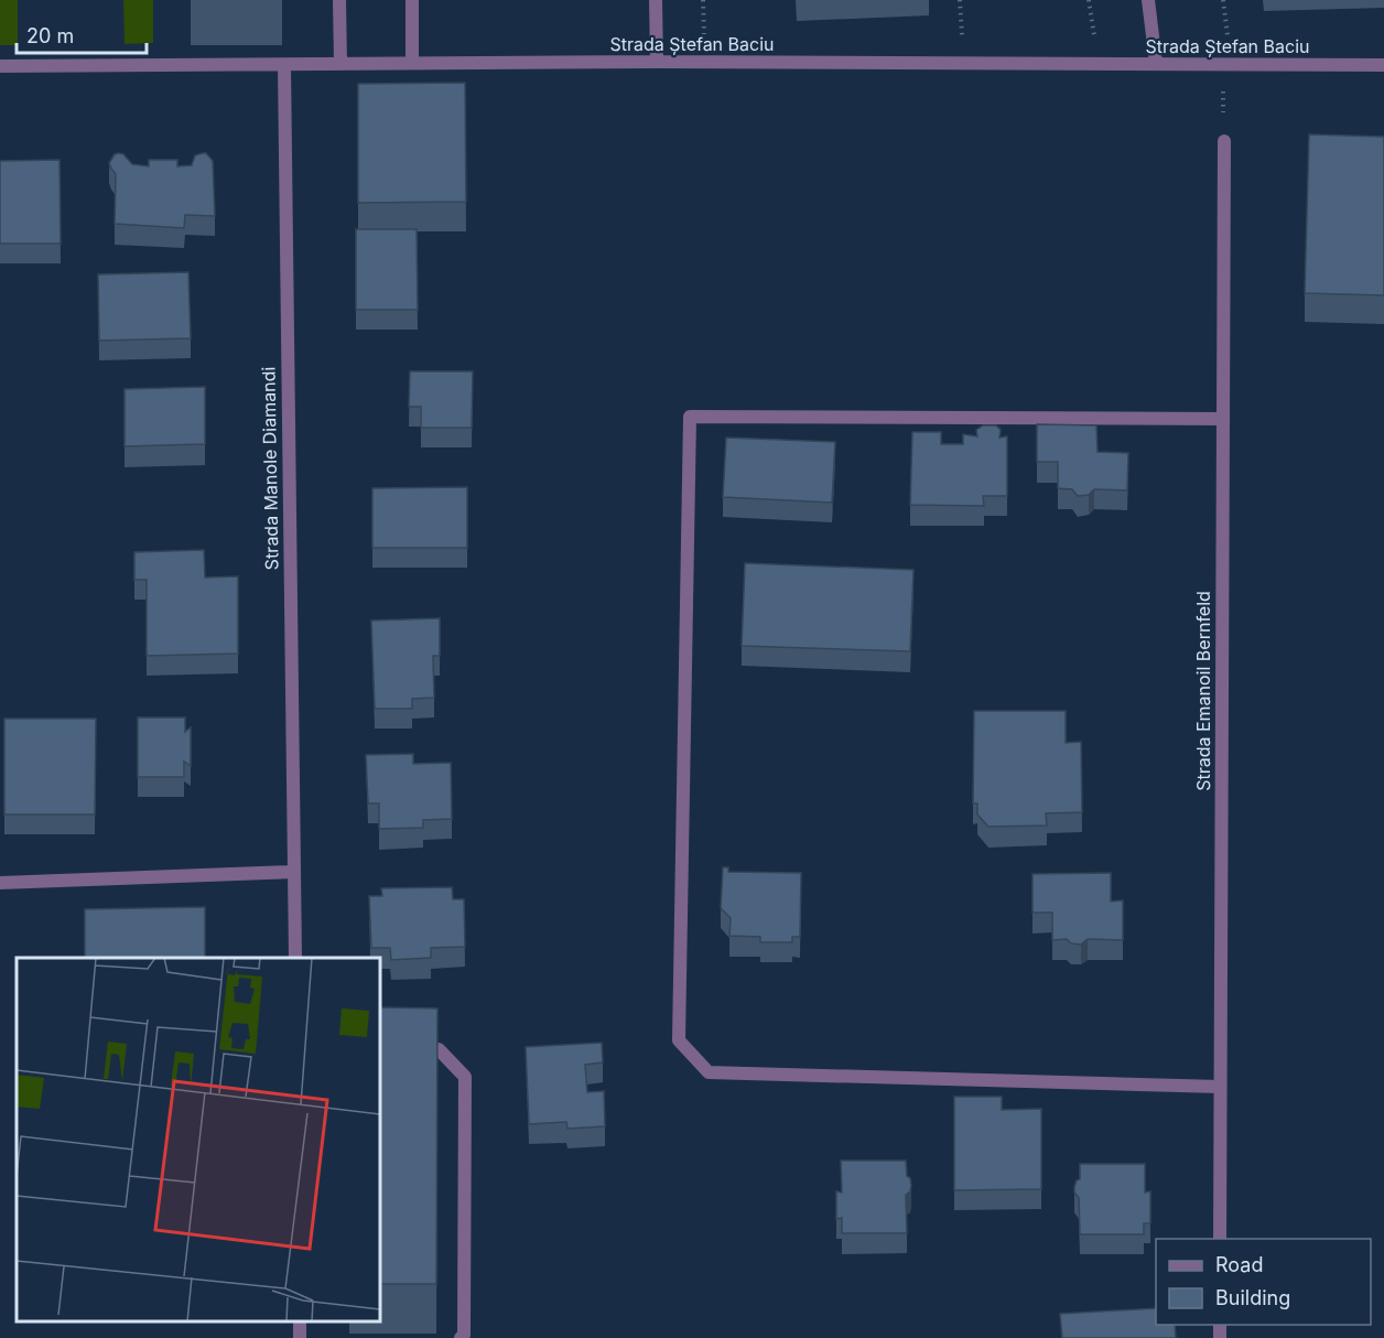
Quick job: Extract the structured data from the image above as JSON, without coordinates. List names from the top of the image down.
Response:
{
  "streets": {
    "street": ["Strada Ștefan Baciu", "Strada Manole Diamandi", "Strada Emanoil Bernfeld"]
  },
  "crossings": [
    ["Strada Ștefan Baciu", "Strada Manole Diamandi"]
  ],
  "legend": ["Road", "Building"],
  "scale_bar": "20 m"
}
